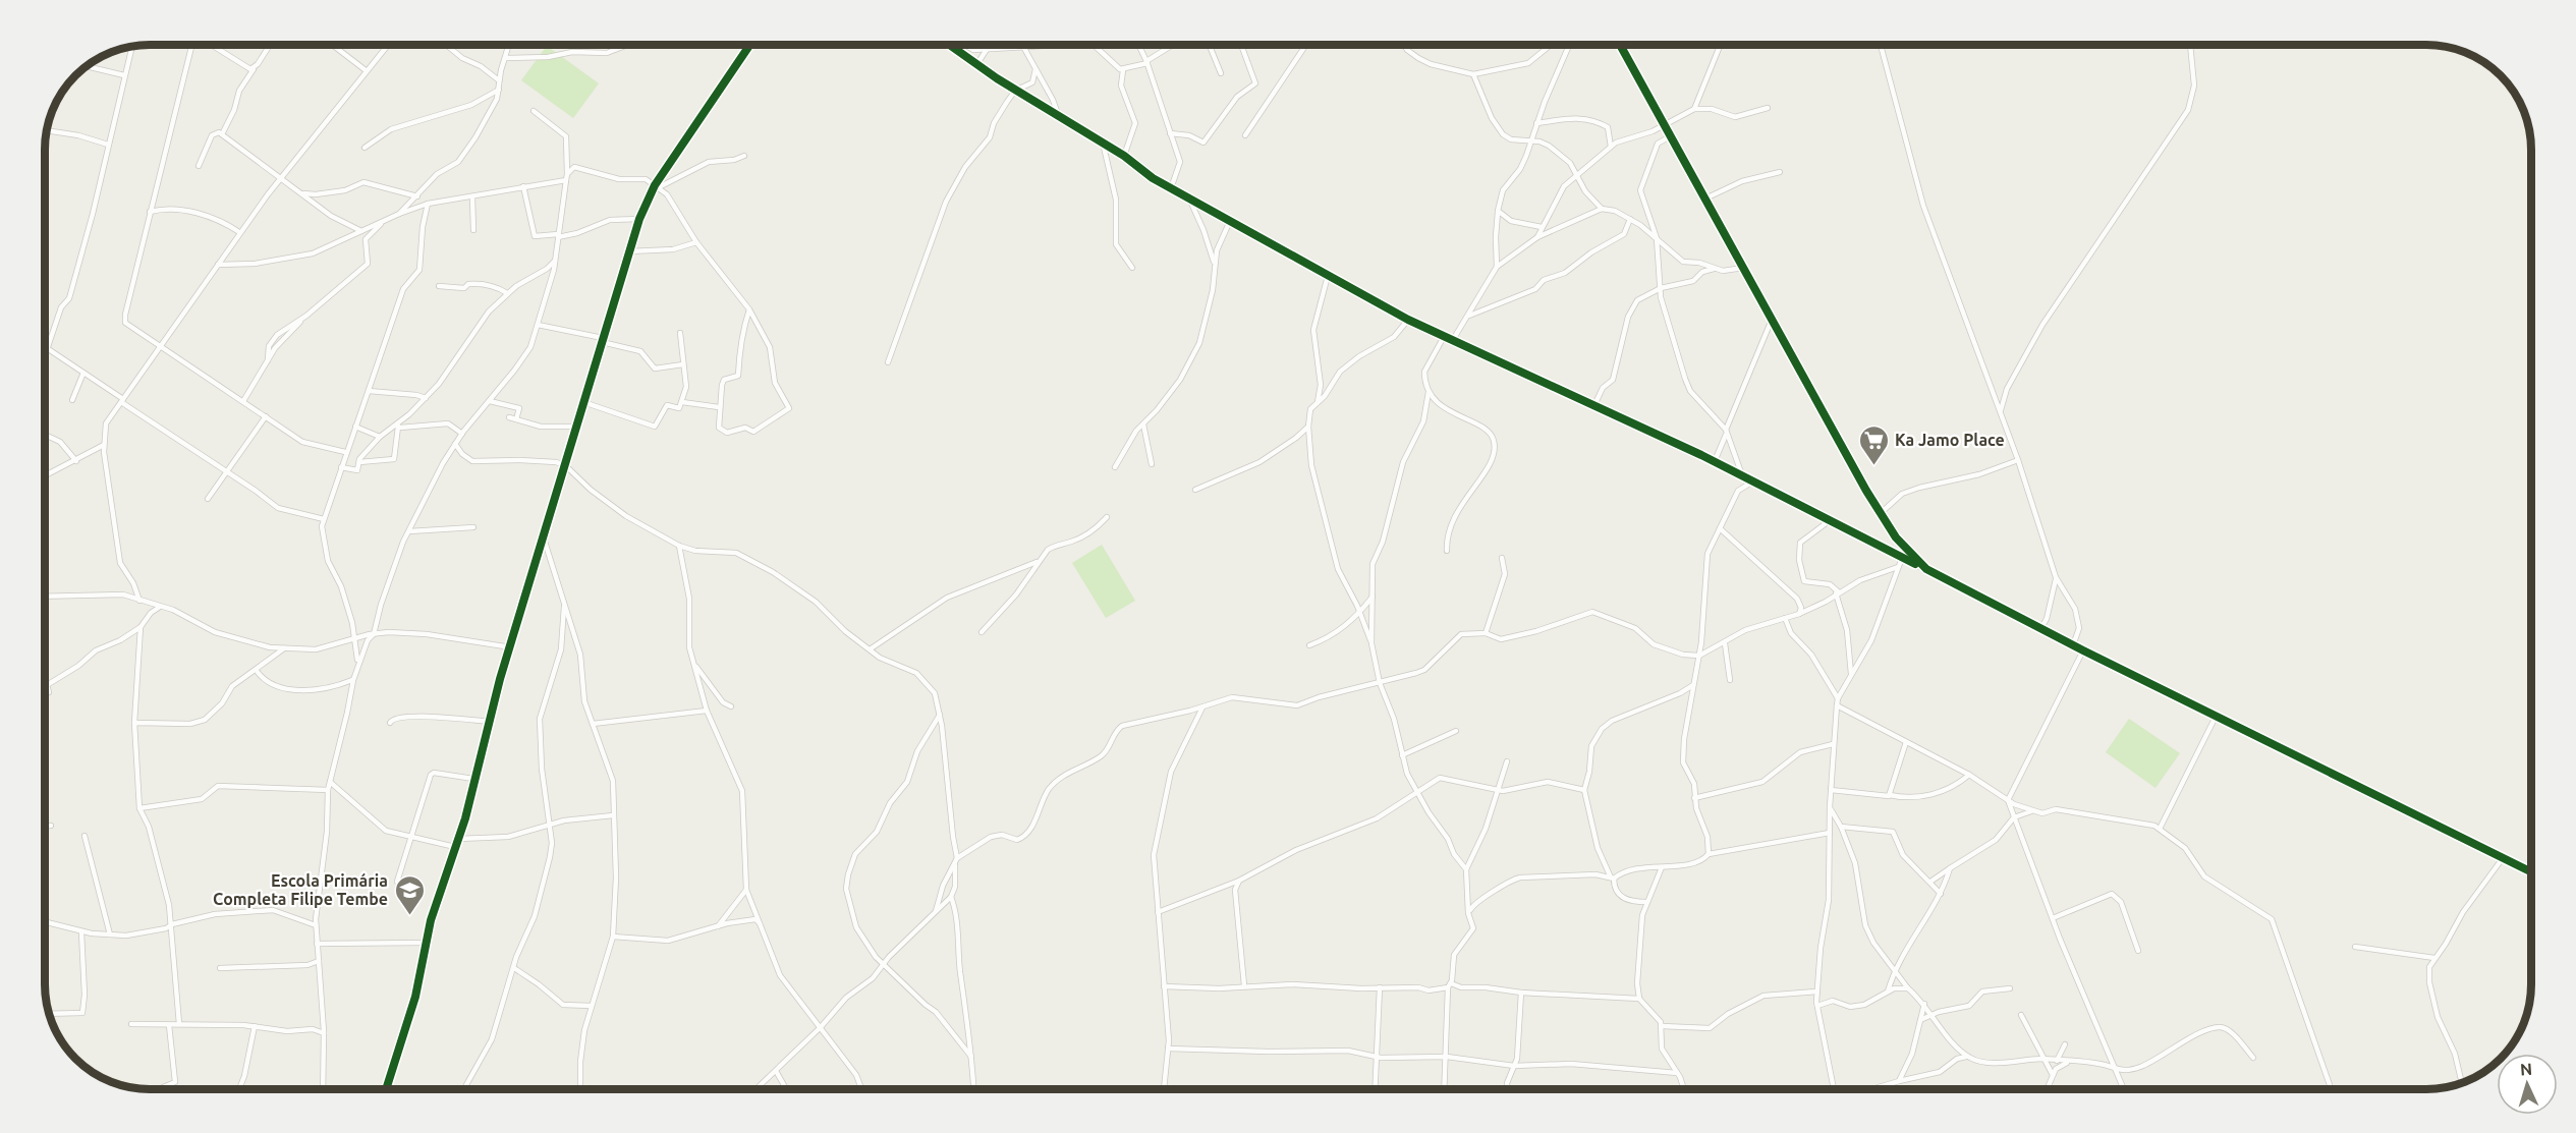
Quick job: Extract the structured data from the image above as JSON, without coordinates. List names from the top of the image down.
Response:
{
  "places": {
    "supermarket": ["Ka Jamo Place"],
    "school or university": ["Escola Primária Completa Filipe Tembe"]
  },
  "north": "top"
}
